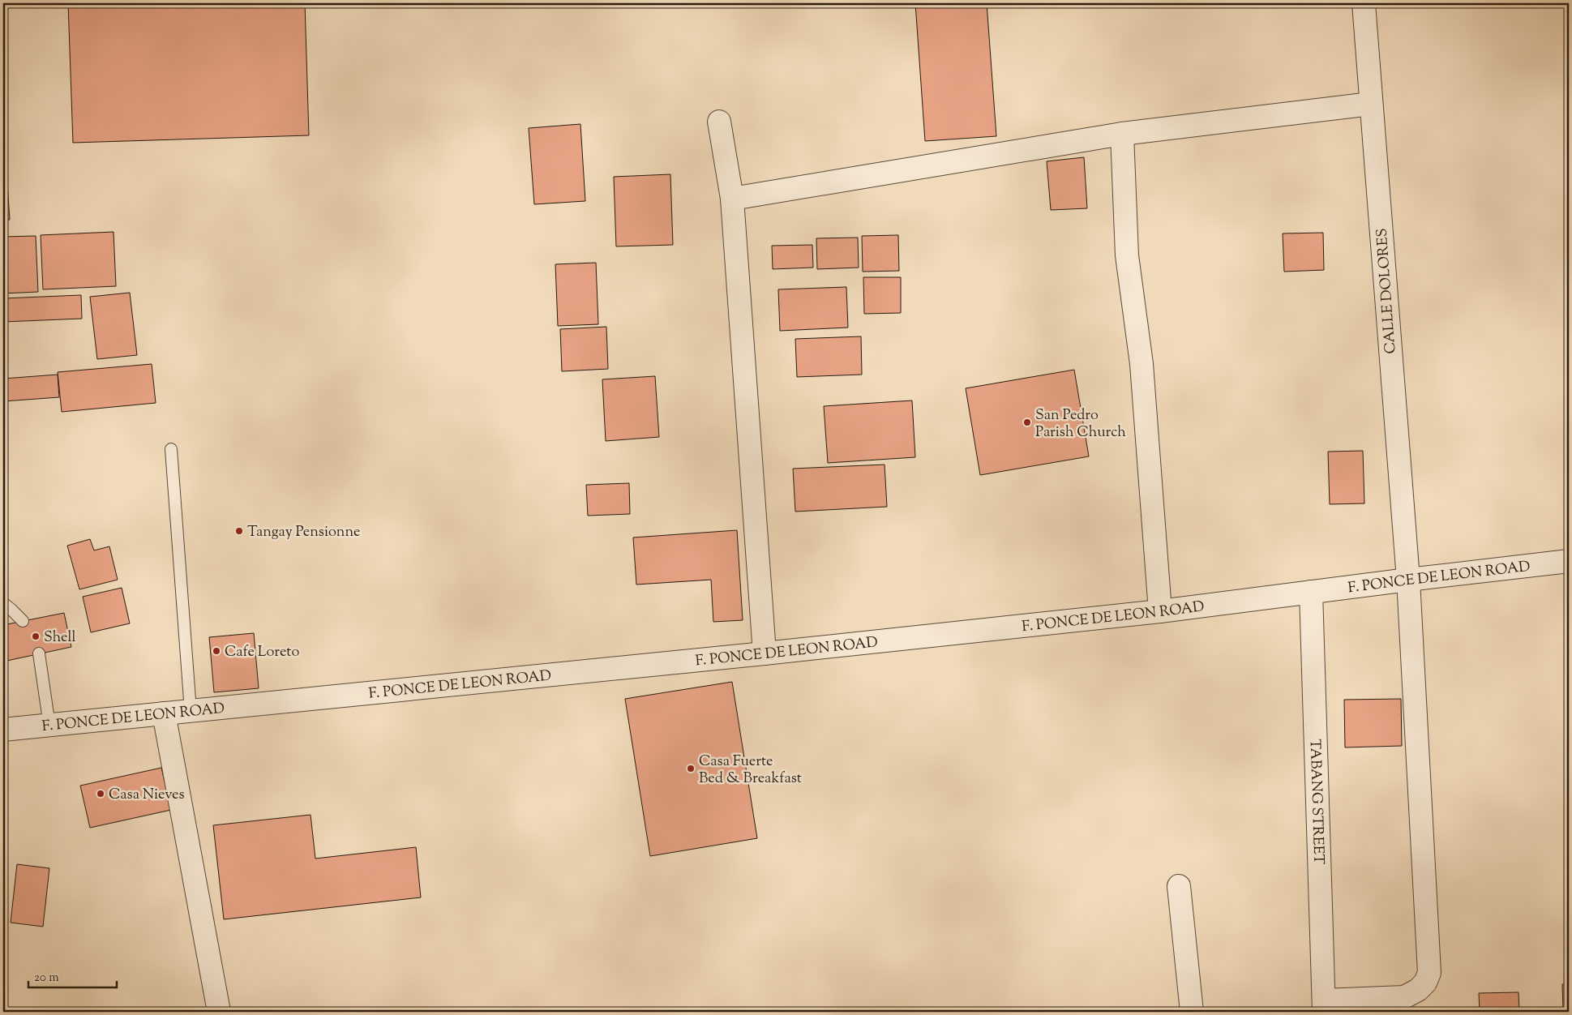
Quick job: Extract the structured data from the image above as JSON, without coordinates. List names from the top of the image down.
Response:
{
  "streets": {
    "street": ["CALLE DOLORES", "F. PONCE DE LEON ROAD", "TABANG STREET"]
  },
  "crossings": [
    ["CALLE DOLORES", "F. PONCE DE LEON ROAD"],
    ["CALLE DOLORES", "TABANG STREET"],
    ["F. PONCE DE LEON ROAD", "TABANG STREET"]
  ],
  "places": [
    "San Pedro Parish Church",
    "Tangay Pensionne",
    "Shell",
    "Cafe Loreto",
    "Casa Fuerte Bed & Breakfast",
    "Casa Nieves"
  ],
  "scale_bar": "20 m"
}
